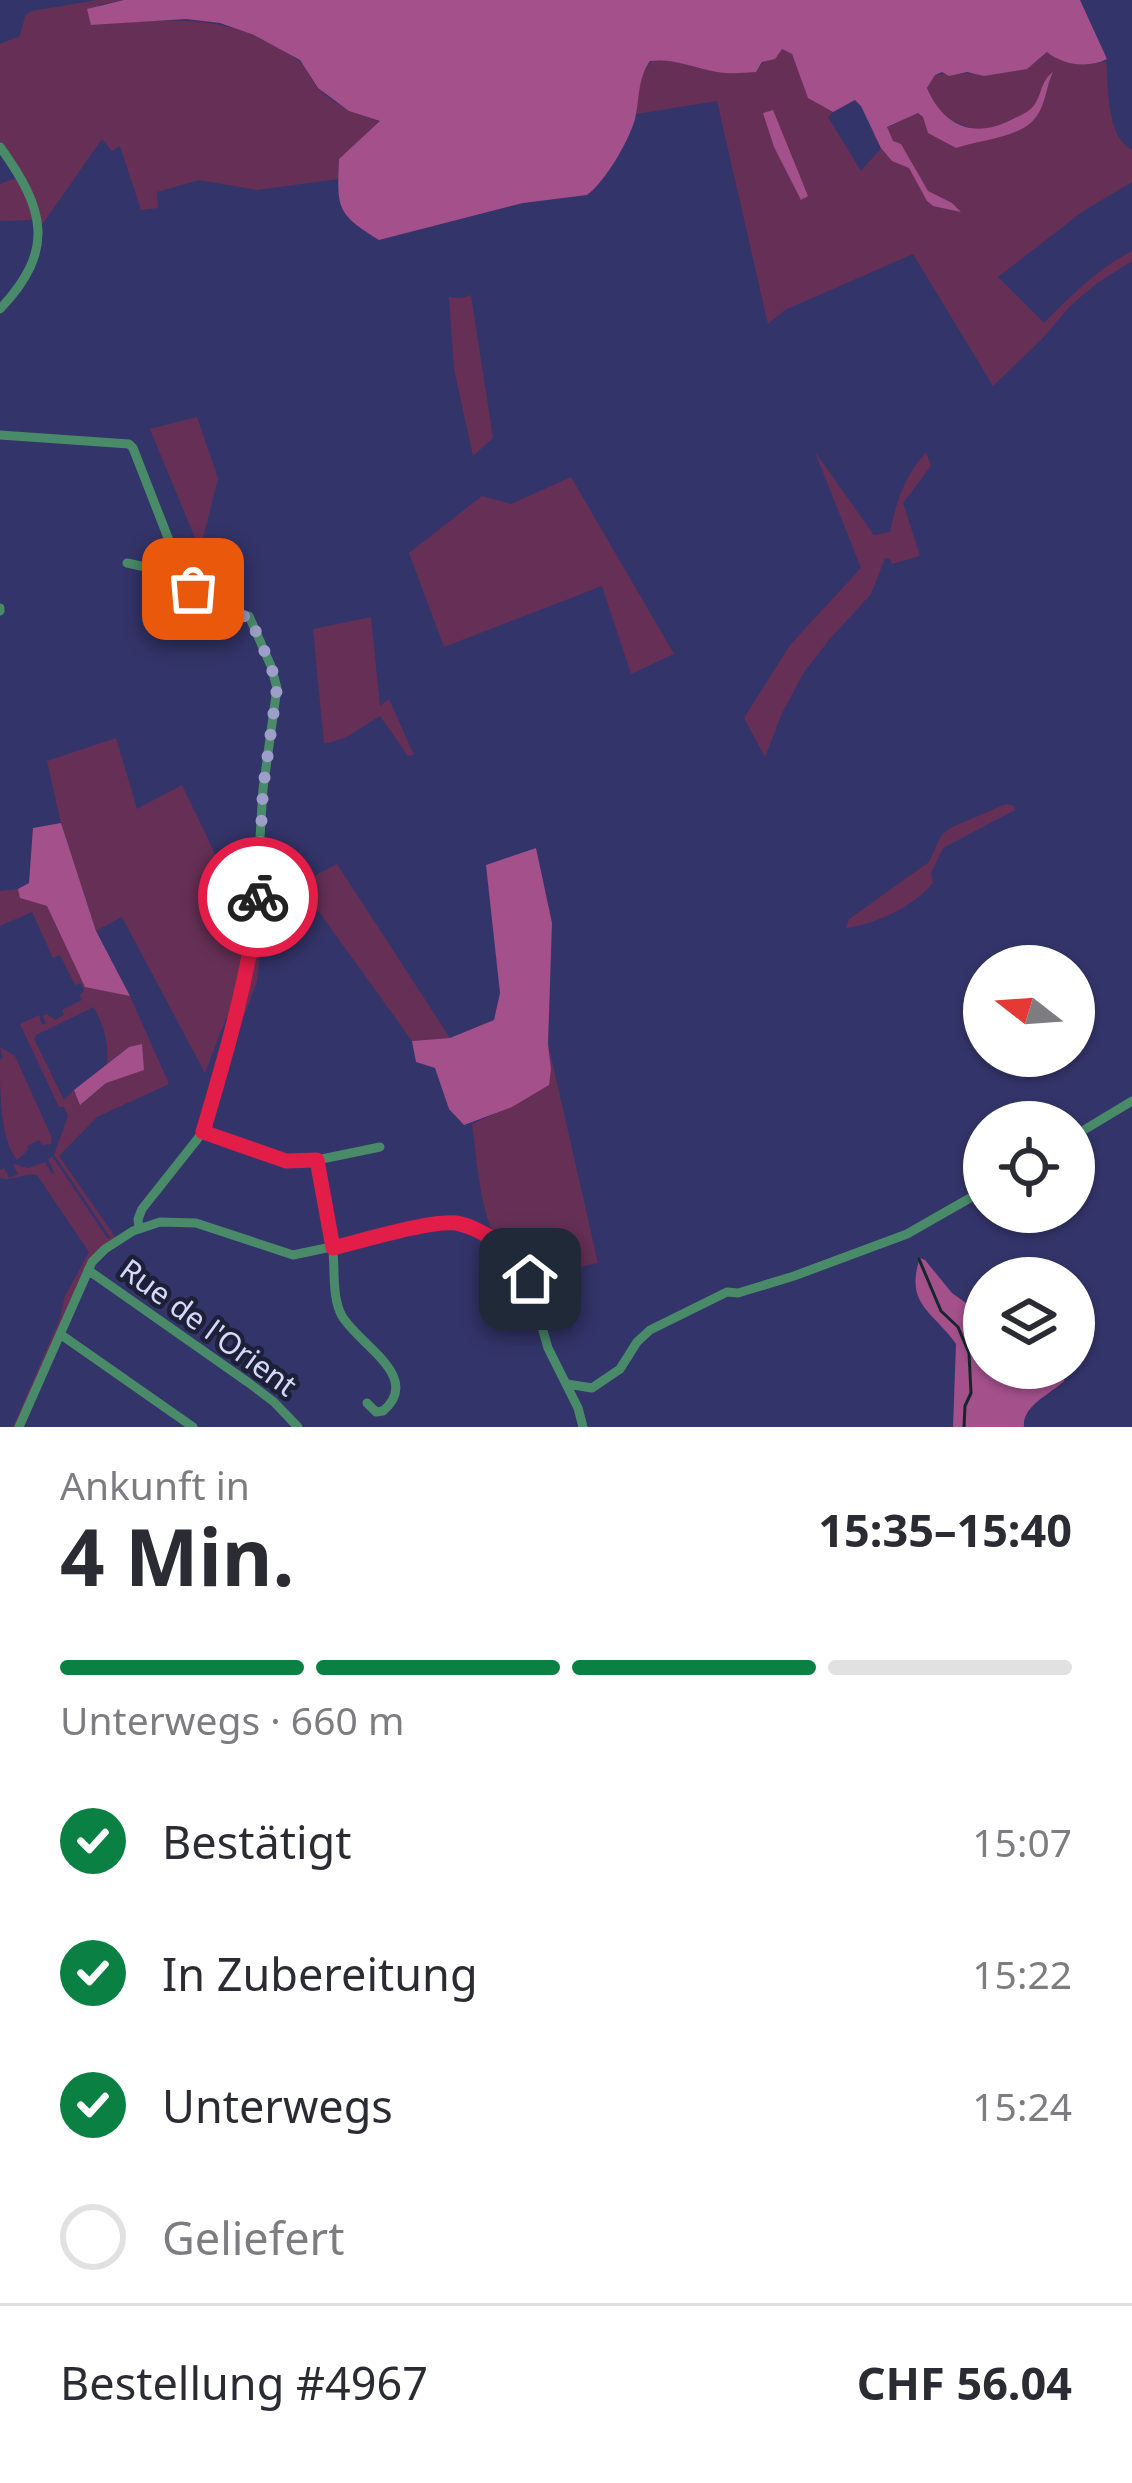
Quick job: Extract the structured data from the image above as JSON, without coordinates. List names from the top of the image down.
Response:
{
  "streets": {
    "street": ["Rue de l'Orient"]
  },
  "north": "left",
  "page": {
    "heading": ["4 Min.", "Ankunft in", "15:35–15:40"],
    "panel": ["Bestellung #4967", "CHF 56.04"],
    "bar": "Unterwegs · 660 m",
    "list": [
      ["Bestätigt", "15:07"],
      ["In Zubereitung", "15:22"],
      ["Unterwegs", "15:24"],
      "Geliefert"
    ]
  }
}
